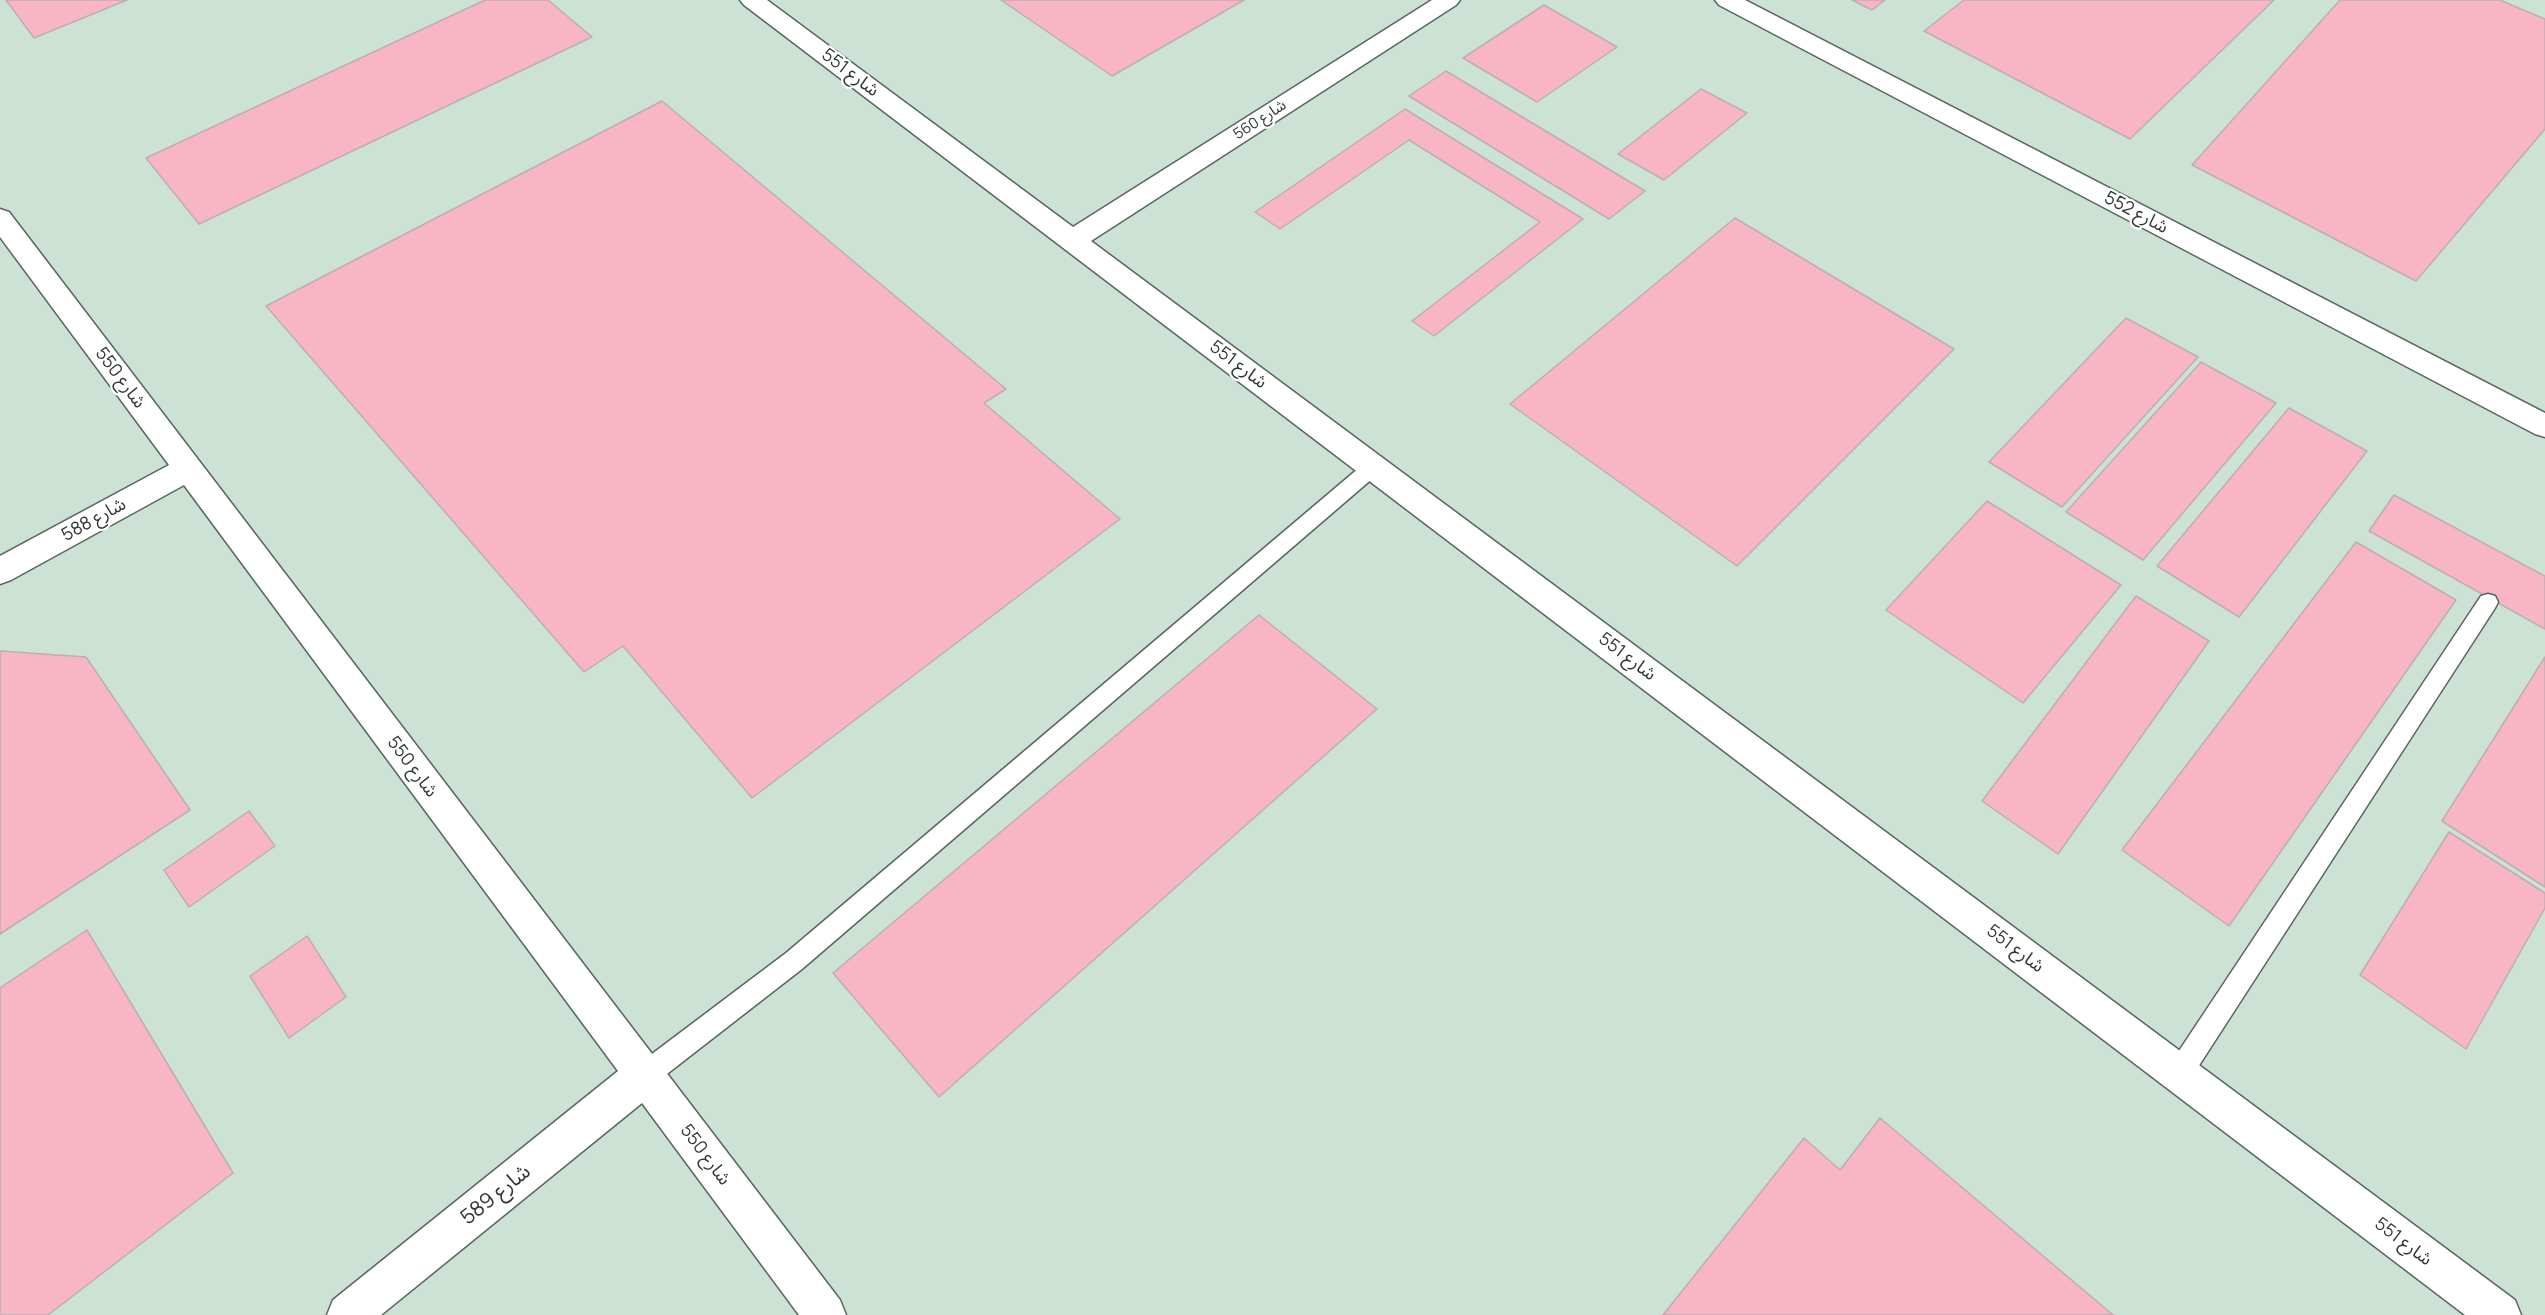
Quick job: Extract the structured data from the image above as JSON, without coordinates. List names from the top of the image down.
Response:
{
  "streets": {
    "street": [
      "شارع 551",
      "شارع 560",
      "شارع 552",
      "شارع 550",
      "شارع 588",
      "شارع 589"
    ]
  },
  "crossings": [
    ["شارع 551", "شارع 560"],
    ["شارع 550", "شارع 588"],
    ["شارع 550", "شارع 589"]
  ]
}
